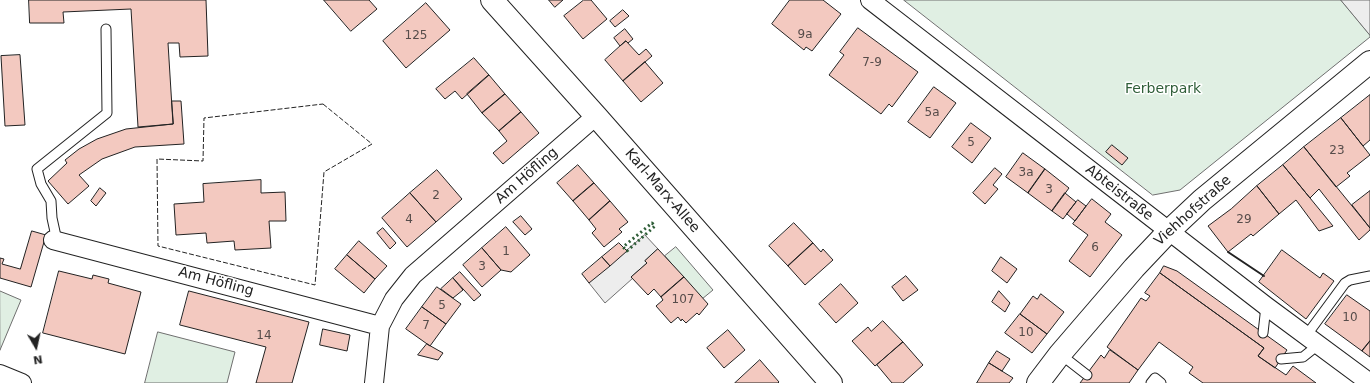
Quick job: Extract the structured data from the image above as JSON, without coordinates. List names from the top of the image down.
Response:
{
  "streets": {
    "street": [
      "Am Höfling",
      "Karl-Marx-Allee",
      "Abteistraße",
      "Viehhofstraße"
    ]
  },
  "crossings": [
    ["Am Höfling", "Karl-Marx-Allee"],
    ["Abteistraße", "Viehhofstraße"]
  ],
  "parks": ["Ferberpark"],
  "house_numbers": [
    "9a",
    "125",
    "7-9",
    "5a",
    "5",
    "23",
    "3a",
    "3",
    "2",
    "4",
    "29",
    "6",
    "1",
    "3",
    "107",
    "5",
    "10",
    "7",
    "10",
    "14"
  ],
  "north": "bottom"
}
